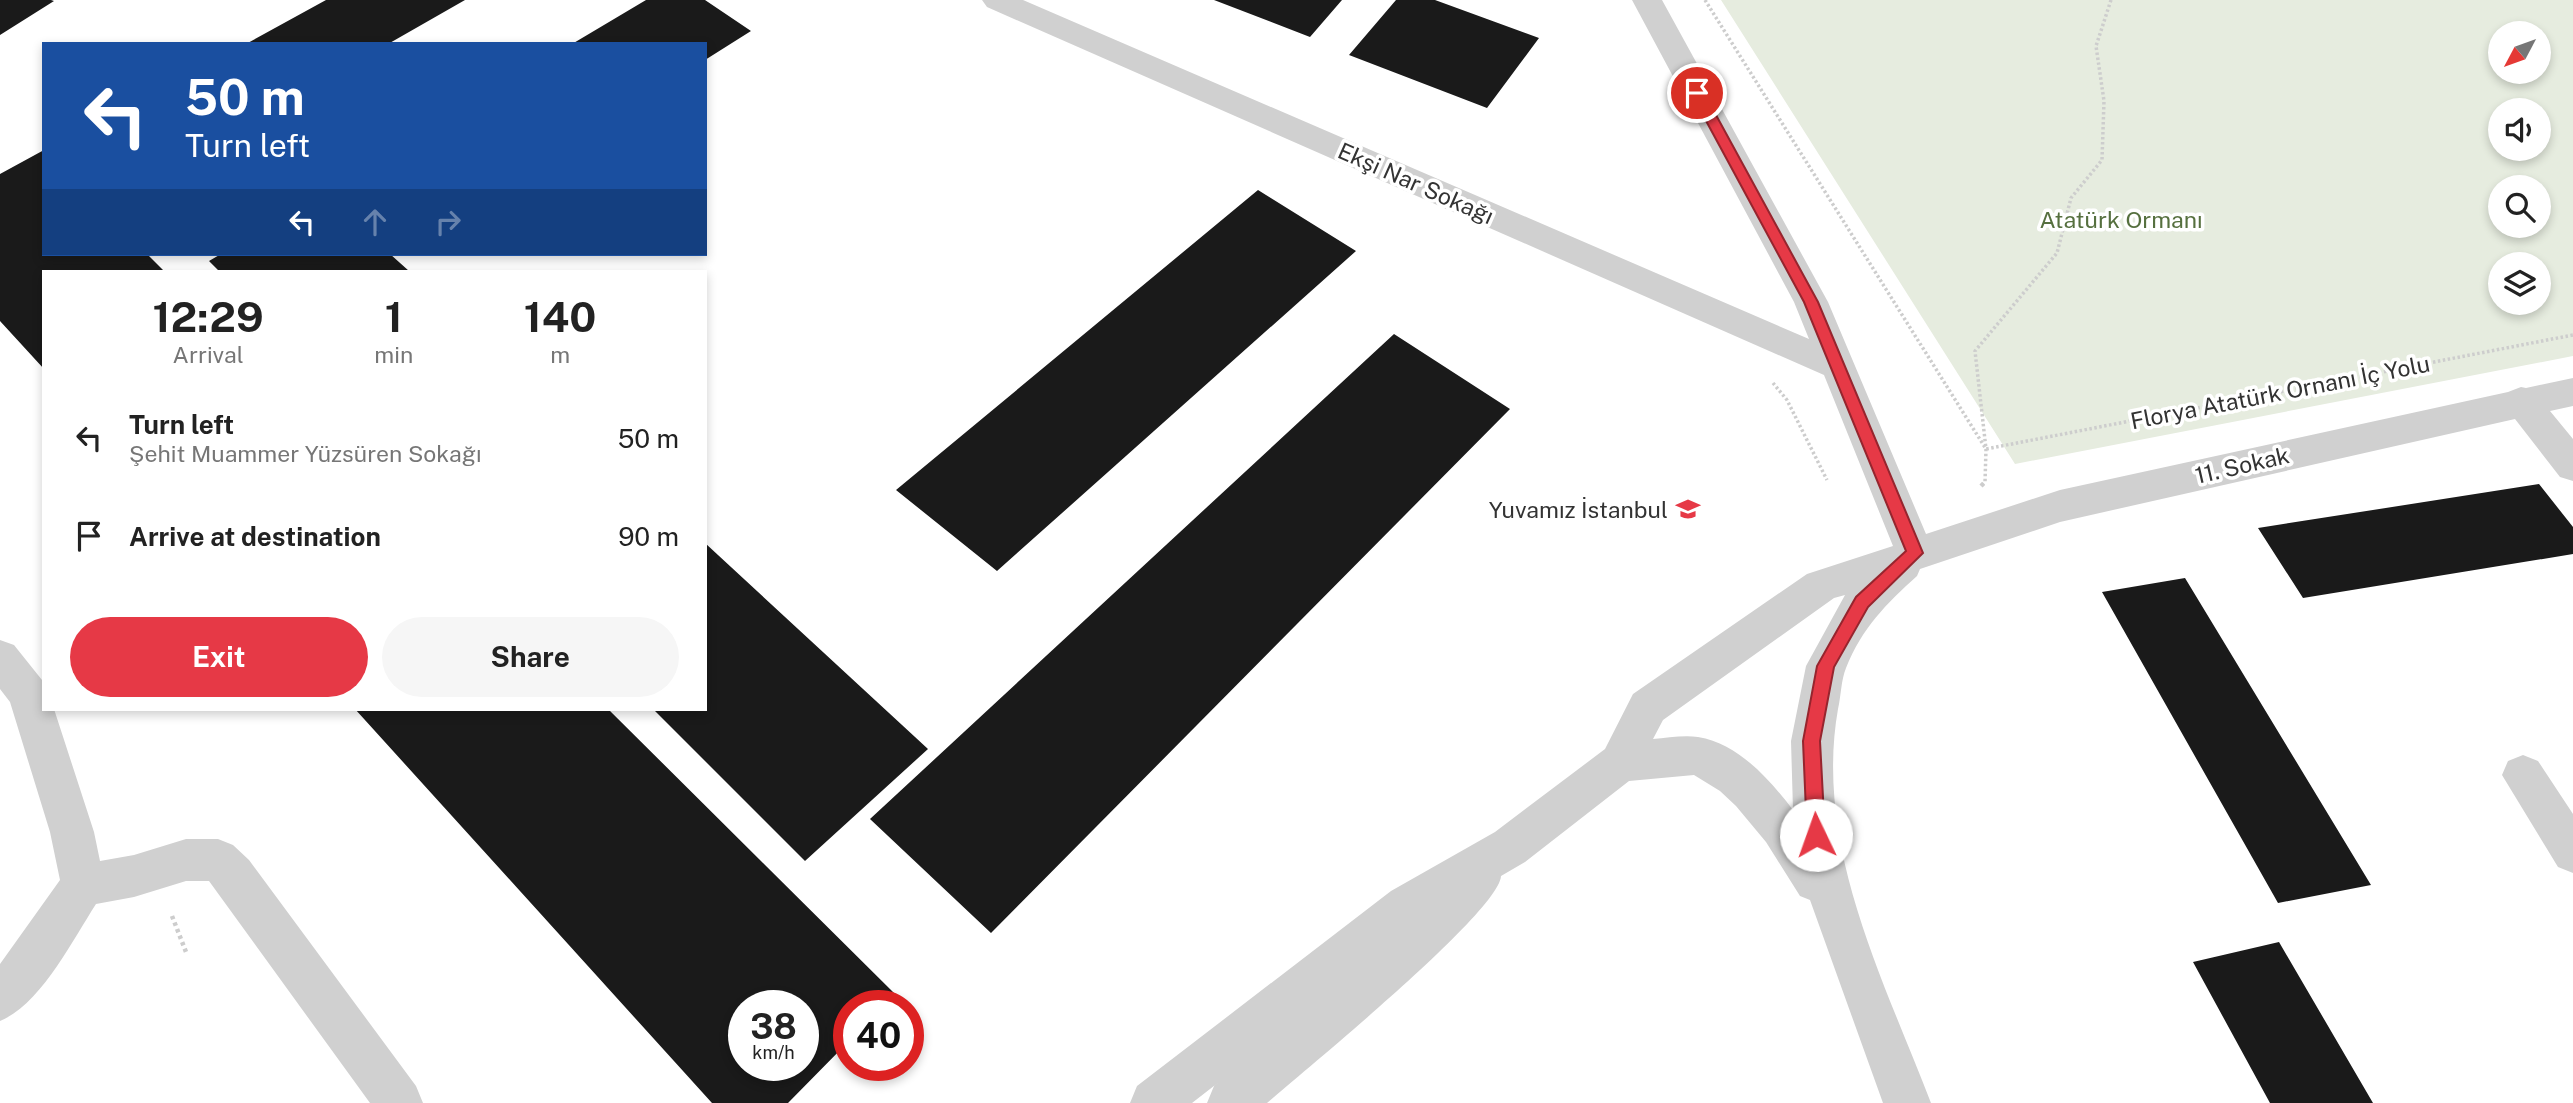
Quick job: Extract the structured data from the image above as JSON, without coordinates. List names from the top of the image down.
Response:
{
  "streets": {
    "street": ["Ekşi Nar Sokağı", "11. Sokak"],
    "path": ["Florya Atatürk Ornanı İç Yolu"]
  },
  "parks": ["Atatürk Ormanı"],
  "places": {
    "school or university": ["Yuvamız İstanbul"]
  },
  "north": "bottom left",
  "page": {
    "turn": ["50 m", "Turn left"],
    "eta": [
      "12:29",
      "Arrival",
      "1",
      "min",
      "140",
      "m"
    ],
    "list": [
      {
        "name": "Turn left",
        "note": "Şehit Muammer Yüzsüren Sokağı",
        "value": "50 m"
      },
      {
        "name": "Arrive at destination",
        "value": "90 m"
      }
    ],
    "buttons": ["Exit", "Share"],
    "speed": "38 km/h",
    "limit": "40"
  }
}
